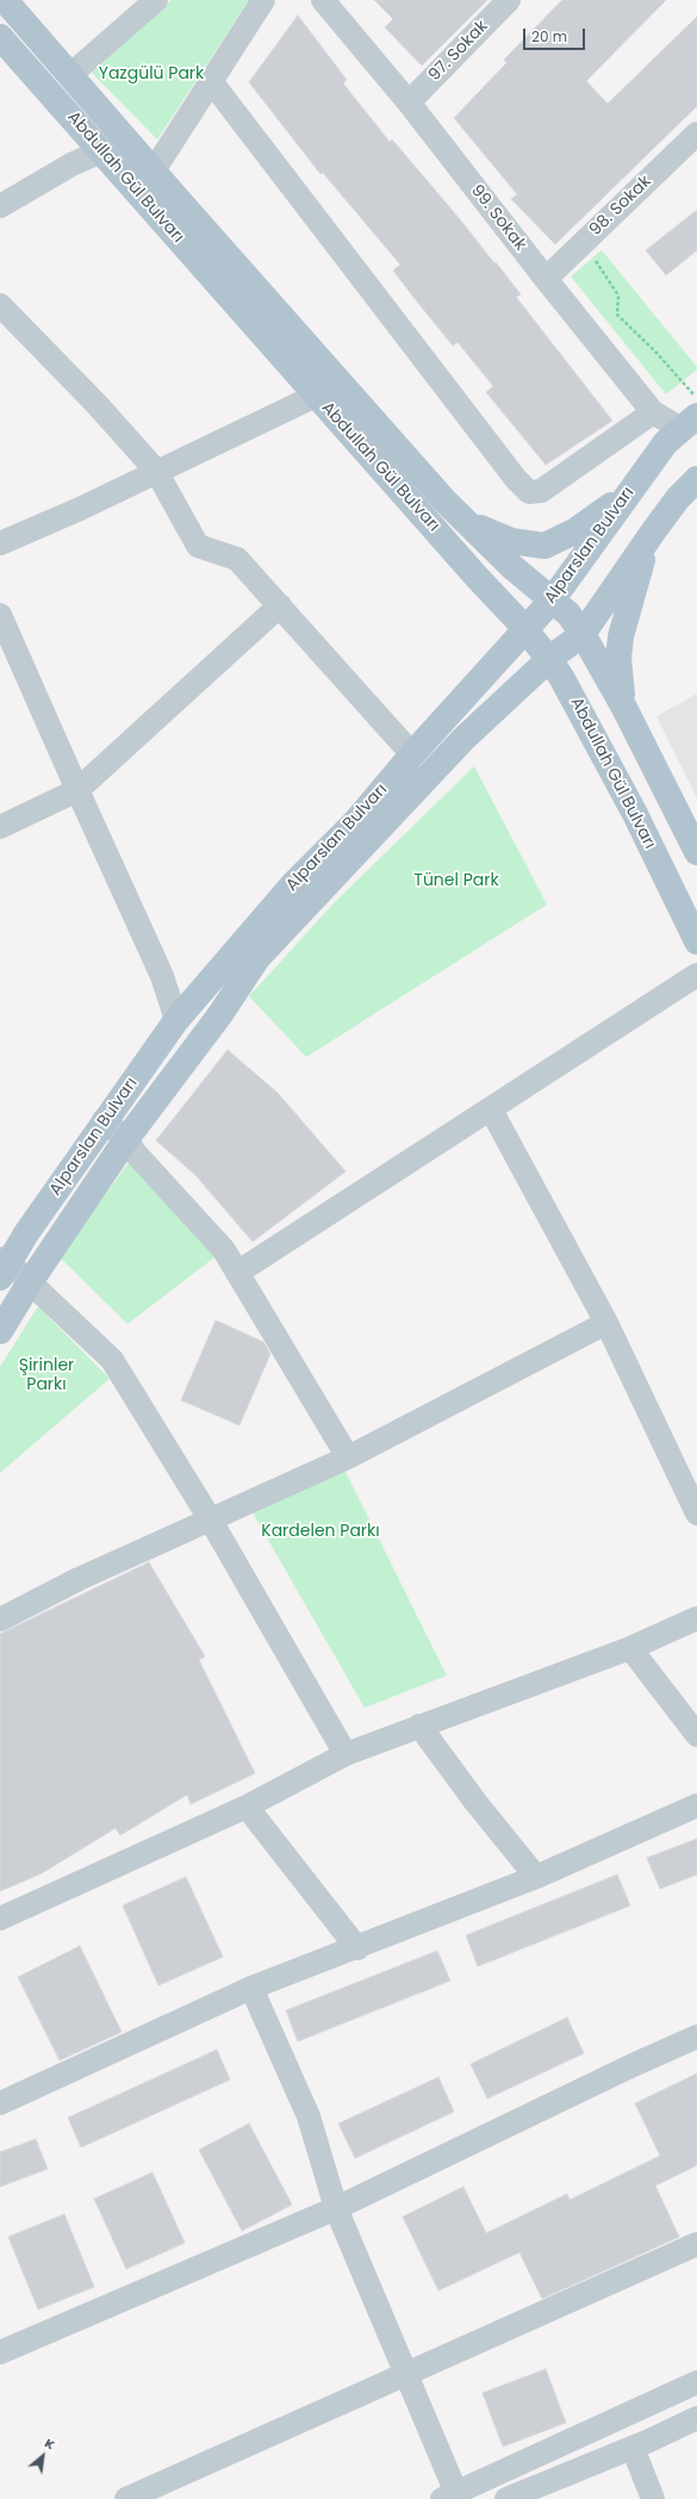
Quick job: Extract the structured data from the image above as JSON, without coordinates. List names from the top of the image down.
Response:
{
  "streets": {
    "main road": ["Abdullah Gül Bulvarı", "Alparslan Bulvarı"],
    "street": ["97. Sokak", "98. Sokak", "99. Sokak"]
  },
  "crossings": [
    ["97. Sokak", "99. Sokak"],
    ["Abdullah Gül Bulvarı", "Alparslan Bulvarı"],
    ["98. Sokak", "99. Sokak"],
    ["99. Sokak", "Alparslan Bulvarı"]
  ],
  "parks": [
    "Yazgülü Park",
    "Tünel Park",
    "Şirinler Parkı",
    "Kardelen Parkı"
  ],
  "scale_bar": "20 m",
  "north": "top right"
}
